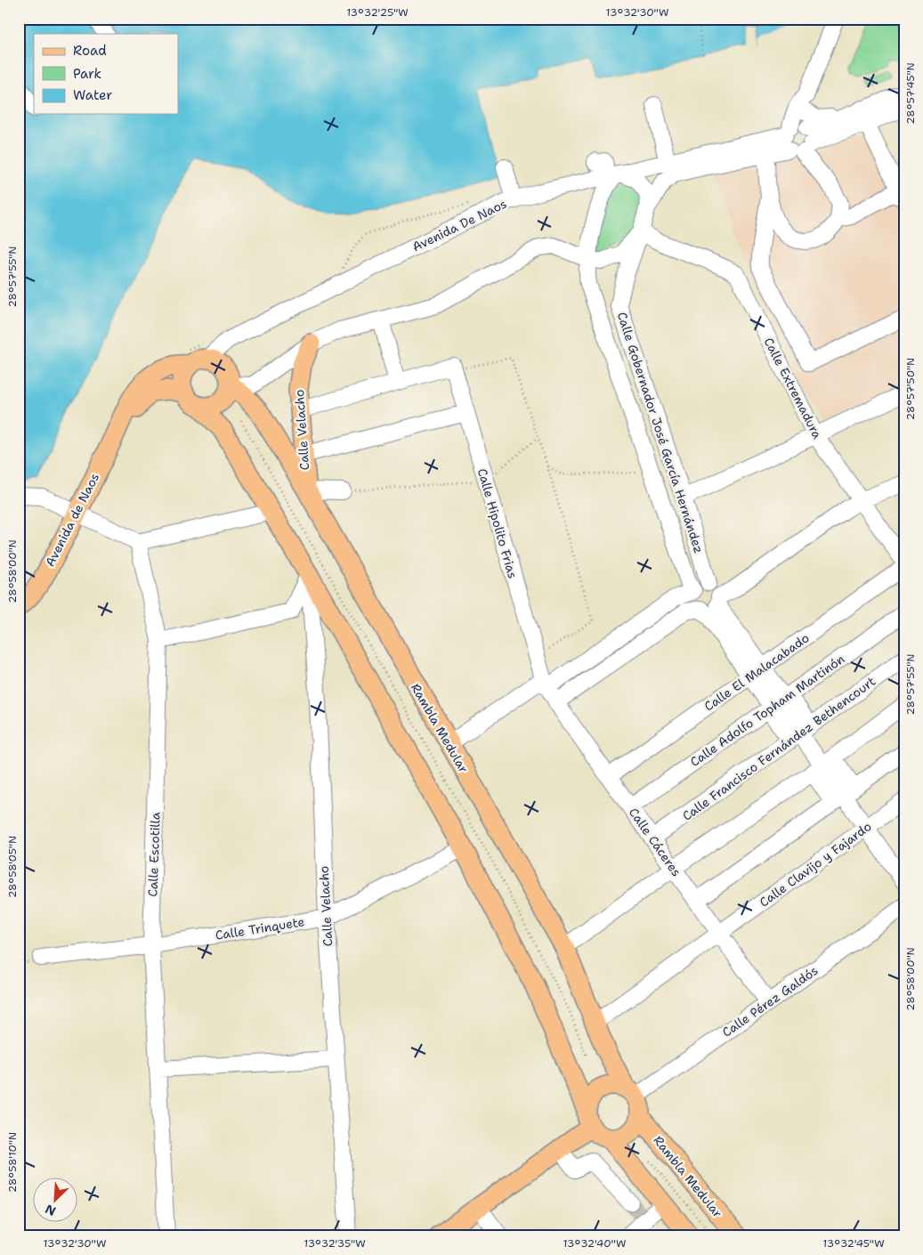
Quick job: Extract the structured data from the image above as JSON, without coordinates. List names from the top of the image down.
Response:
{
  "streets": {
    "main road": ["Calle Velacho", "Avenida de Naos", "Rambla Medular"],
    "street": [
      "Avenida De Naos",
      "Calle Extremadura",
      "Calle Gobernador José García Hernández",
      "Calle Hipolito Frias",
      "Calle El Malacabado",
      "Calle Adolfo Topham Martinón",
      "Calle Francisco Fernández Bethencourt",
      "Calle Cáceres",
      "Calle Escotilla",
      "Calle Clavijo y Fajardo",
      "Calle Trinquete",
      "Calle Pérez Galdós"
    ]
  },
  "crossings": [
    ["Avenida De Naos", "Calle Gobernador José García Hernández"],
    ["Avenida De Naos", "Avenida de Naos"],
    ["Avenida De Naos", "Rambla Medular"],
    ["Calle Extremadura", "Calle Gobernador José García Hernández"],
    ["Calle Velacho", "Rambla Medular"],
    ["Calle Velacho", "Calle Trinquete"],
    ["Avenida de Naos", "Rambla Medular"],
    ["Calle Hipolito Frias", "Calle Cáceres"],
    ["Calle El Malacabado", "Calle Cáceres"],
    ["Calle Adolfo Topham Martinón", "Calle Cáceres"],
    ["Rambla Medular", "Calle Clavijo y Fajardo"],
    ["Rambla Medular", "Calle Pérez Galdós"],
    ["Calle Francisco Fernández Bethencourt", "Calle Cáceres"],
    ["Calle Cáceres", "Calle Clavijo y Fajardo"],
    ["Calle Cáceres", "Calle Pérez Galdós"],
    ["Calle Escotilla", "Calle Trinquete"]
  ],
  "legend": ["Road", "Park", "Water"],
  "north": "bottom left",
  "coordinates": [
    "13°32'25\"W",
    "13°32'30\"W",
    "28°57'45\"N",
    "28°57'55\"N",
    "28°57'50\"N",
    "28°58'00\"N",
    "28°58'05\"N",
    "28°58'10\"N",
    "13°32'35\"W",
    "13°32'40\"W",
    "13°32'45\"W"
  ]
}
